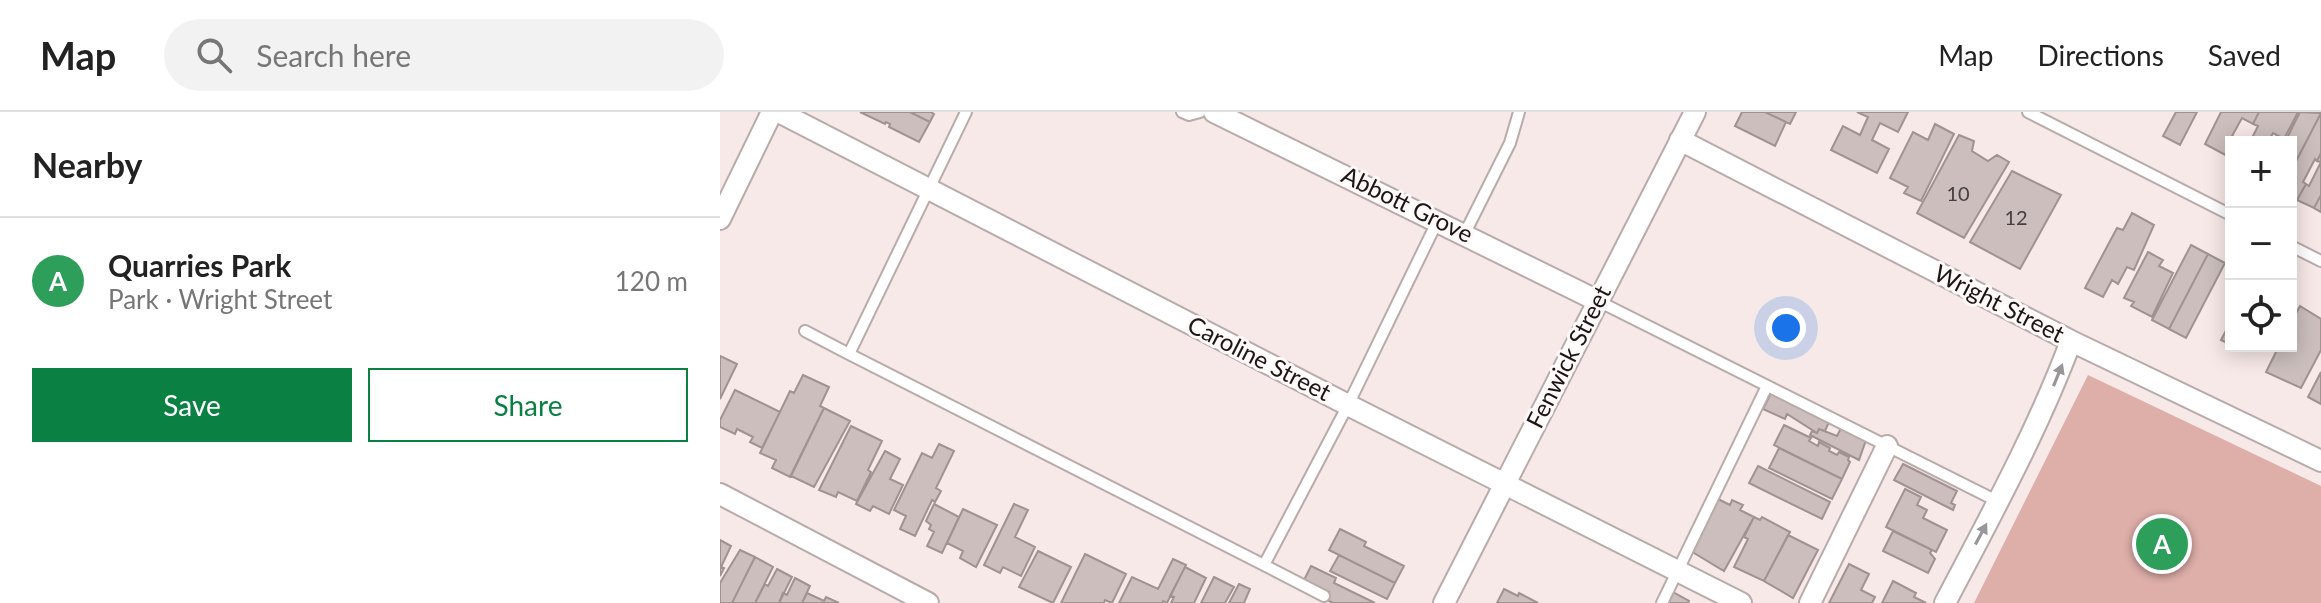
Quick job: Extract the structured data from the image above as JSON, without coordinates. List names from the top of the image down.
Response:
{
  "streets": {
    "street": [
      "Abbott Grove",
      "Wright Street",
      "Fenwick Street",
      "Caroline Street"
    ]
  },
  "crossings": [
    ["Abbott Grove", "Fenwick Street"],
    ["Wright Street", "Fenwick Street"],
    ["Fenwick Street", "Caroline Street"]
  ],
  "house_numbers": ["10", "12"],
  "page": {
    "header": "Map",
    "search": "Search here",
    "nav": ["Map", "Directions", "Saved"],
    "heading": "Nearby",
    "map_buttons": ["+", "−"],
    "list": [
      {
        "mark": "A",
        "name": "Quarries Park",
        "note": "Park · Wright Street",
        "value": "120 m"
      }
    ],
    "buttons": ["Save", "Share"],
    "pins": "A"
  }
}
